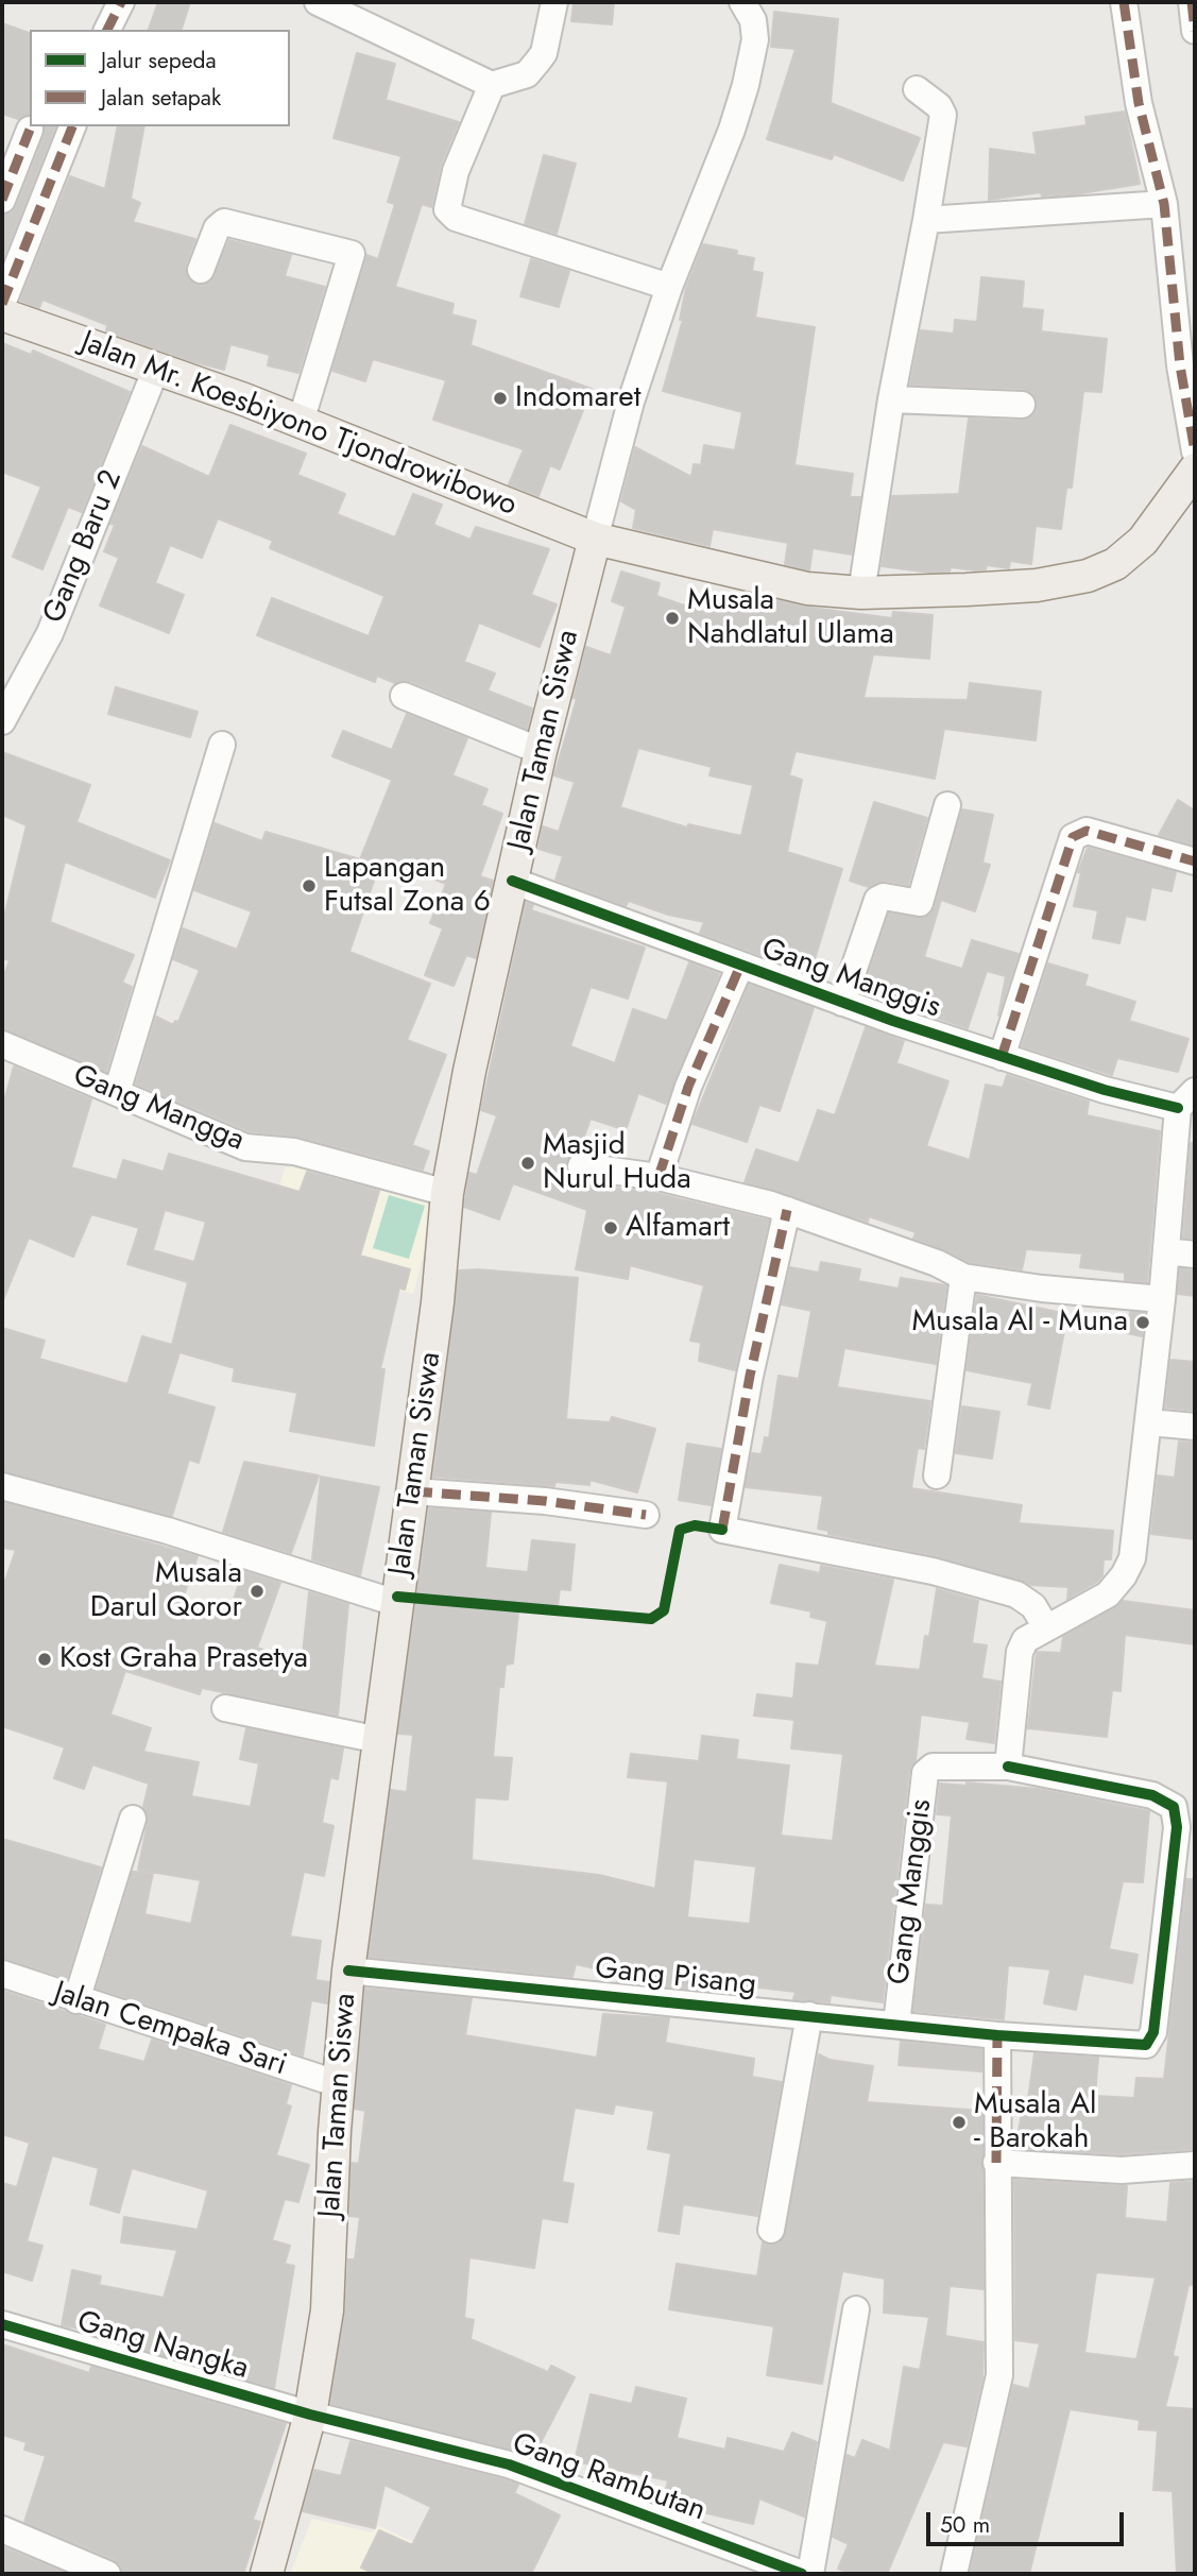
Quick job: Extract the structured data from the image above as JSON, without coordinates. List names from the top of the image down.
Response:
{
  "streets": {
    "main road": ["Jalan Mr. Koesbiyono Tjondrowibowo", "Jalan Taman Siswa"],
    "street": [
      "Gang Baru 2",
      "Gang Manggis",
      "Gang Mangga",
      "Gang Pisang",
      "Jalan Cempaka Sari",
      "Gang Nangka",
      "Gang Rambutan"
    ]
  },
  "crossings": [
    ["Jalan Mr. Koesbiyono Tjondrowibowo", "Gang Baru 2"],
    ["Jalan Mr. Koesbiyono Tjondrowibowo", "Jalan Taman Siswa"],
    ["Jalan Taman Siswa", "Gang Manggis"],
    ["Jalan Taman Siswa", "Gang Mangga"],
    ["Jalan Taman Siswa", "Gang Pisang"],
    ["Jalan Taman Siswa", "Jalan Cempaka Sari"],
    ["Jalan Taman Siswa", "Gang Nangka"],
    ["Jalan Taman Siswa", "Gang Rambutan"],
    ["Gang Manggis", "Gang Pisang"],
    ["Gang Nangka", "Gang Rambutan"]
  ],
  "places": [
    "Indomaret",
    "Musala Nahdlatul Ulama",
    "Lapangan Futsal Zona 6",
    "Masjid Nurul Huda",
    "Alfamart",
    "Musala Al - Muna",
    "Musala Darul Qoror",
    "Kost Graha Prasetya",
    "Musala Al - Barokah"
  ],
  "legend": ["Jalur sepeda", "Jalan setapak"],
  "scale_bar": "50 m"
}
